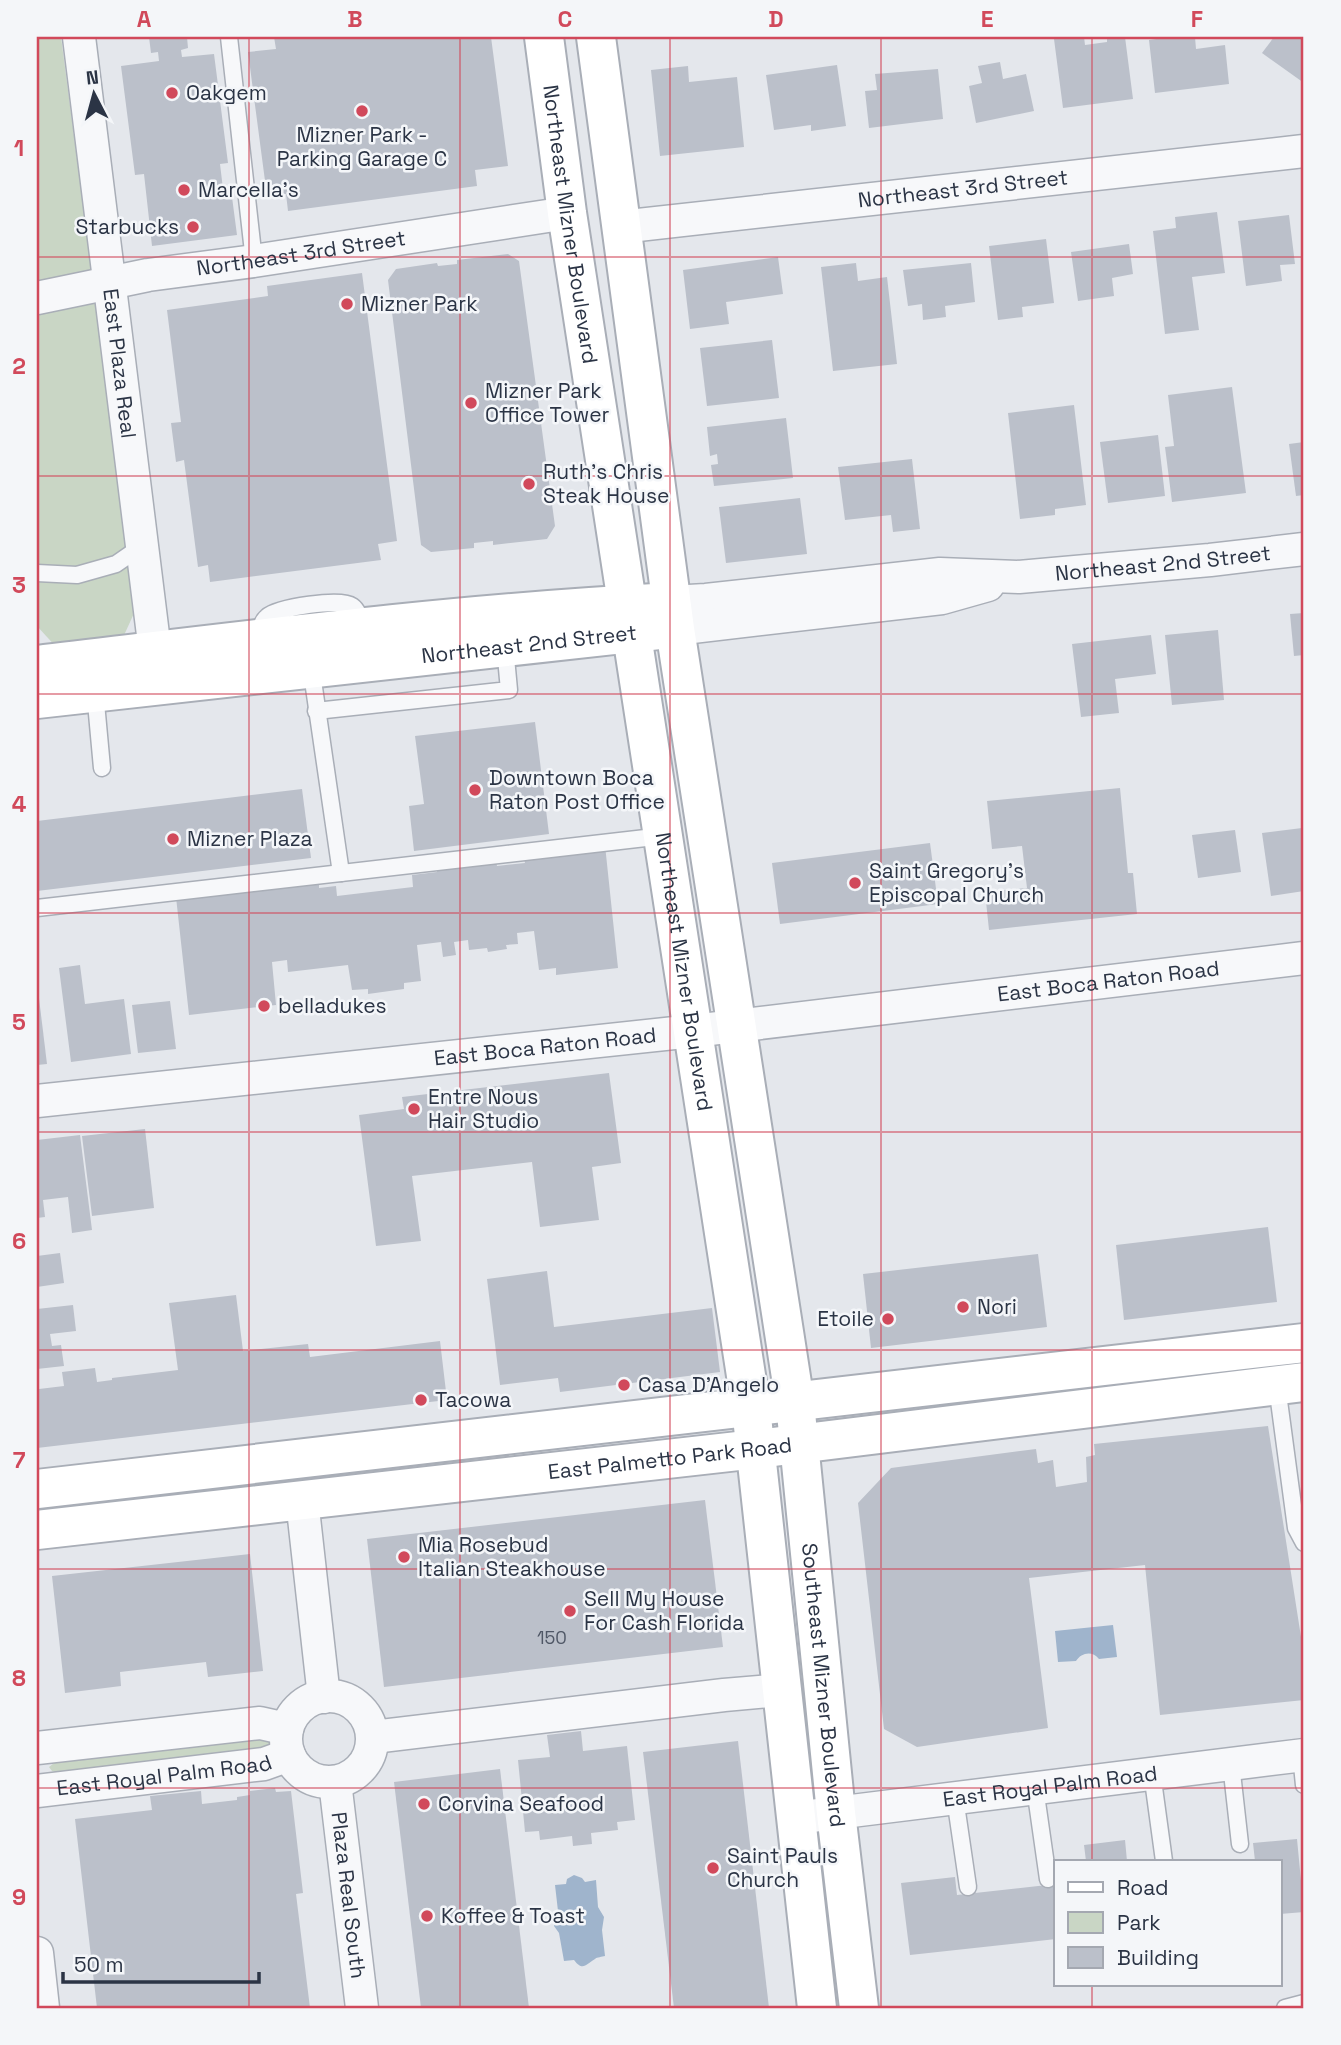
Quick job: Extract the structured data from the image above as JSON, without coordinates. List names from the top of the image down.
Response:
{
  "streets": {
    "main road": [
      "Northeast Mizner Boulevard",
      "Northeast 2nd Street",
      "East Palmetto Park Road",
      "Southeast Mizner Boulevard"
    ],
    "street": [
      "Northeast 3rd Street",
      "East Plaza Real",
      "East Boca Raton Road",
      "East Royal Palm Road",
      "Plaza Real South"
    ]
  },
  "crossings": [
    ["Northeast 3rd Street", "Northeast Mizner Boulevard"],
    ["Northeast 3rd Street", "East Plaza Real"],
    ["Northeast Mizner Boulevard", "Northeast 2nd Street"],
    ["Northeast Mizner Boulevard", "East Boca Raton Road"],
    ["Northeast Mizner Boulevard", "East Palmetto Park Road"],
    ["Northeast Mizner Boulevard", "Southeast Mizner Boulevard"],
    ["East Plaza Real", "Northeast 2nd Street"],
    ["East Palmetto Park Road", "Southeast Mizner Boulevard"],
    ["Southeast Mizner Boulevard", "East Royal Palm Road"],
    ["East Royal Palm Road", "Plaza Real South"]
  ],
  "places": [
    "Oakgem",
    "Mizner Park - Parking Garage C",
    "Marcella's",
    "Starbucks",
    "Mizner Park",
    "Mizner Park Office Tower",
    "Ruth's Chris Steak House",
    "Downtown Boca Raton Post Office",
    "Mizner Plaza",
    "Saint Gregory's Episcopal Church",
    "belladukes",
    "Entre Nous Hair Studio",
    "Nori",
    "Etoile",
    "Casa D'Angelo",
    "Tacowa",
    "Mia Rosebud Italian Steakhouse",
    "Sell My House For Cash Florida",
    "Corvina Seafood",
    "Saint Pauls Church",
    "Koffee & Toast"
  ],
  "house_numbers": ["150"],
  "legend": ["Road", "Park", "Building"],
  "scale_bar": "50 m",
  "north": "top",
  "grid": {
    "columns": [
      "A",
      "B",
      "C",
      "D",
      "E",
      "F"
    ],
    "rows": [
      "1",
      "2",
      "3",
      "4",
      "5",
      "6",
      "7",
      "8",
      "9"
    ]
  }
}
